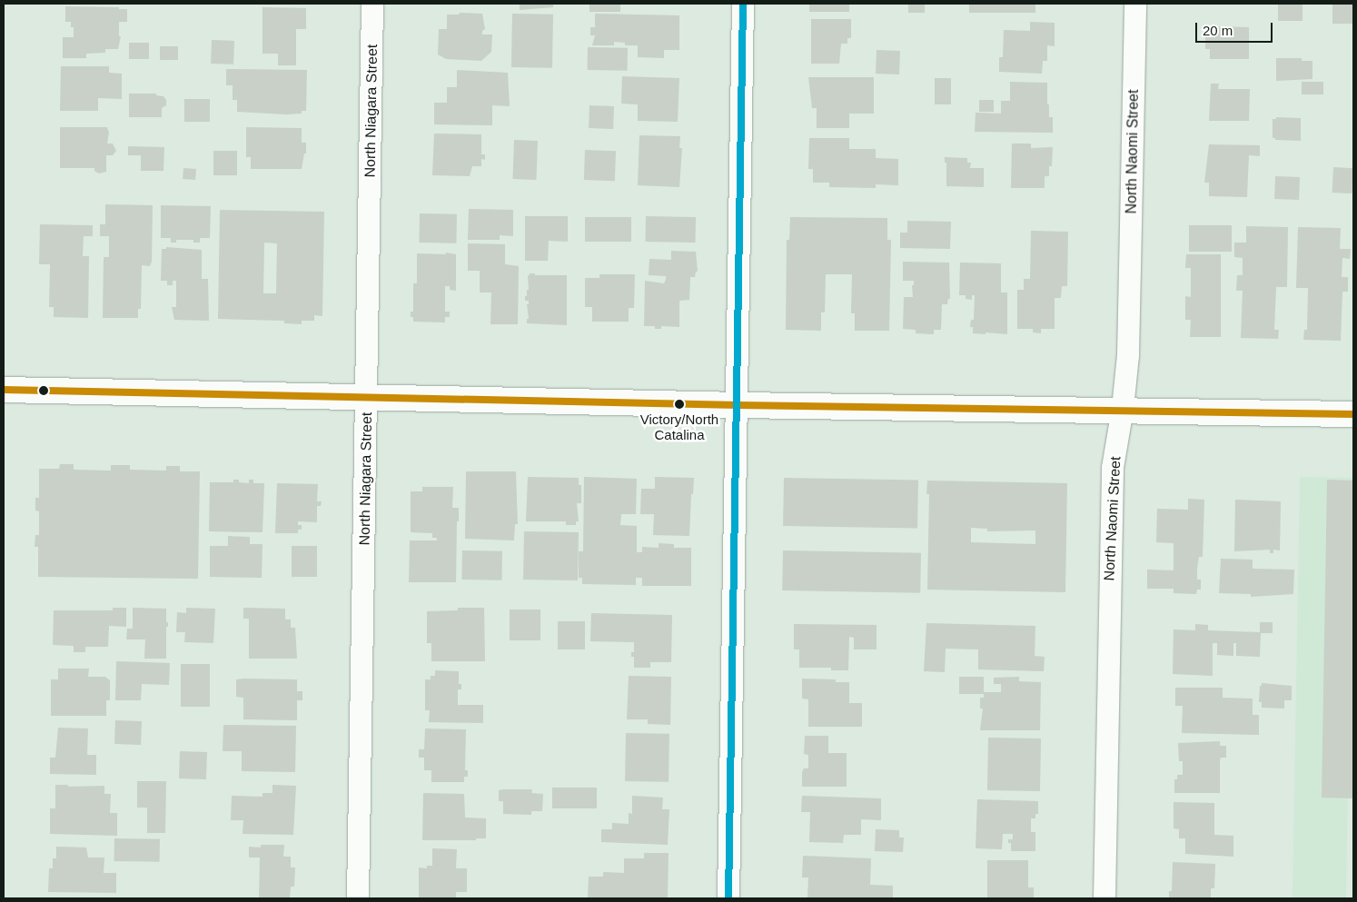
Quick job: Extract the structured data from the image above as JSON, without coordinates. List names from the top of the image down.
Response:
{
  "streets": {
    "street": ["North Niagara Street", "North Naomi Street"]
  },
  "places": ["Victory/North Catalina"],
  "scale_bar": "20 m"
}
